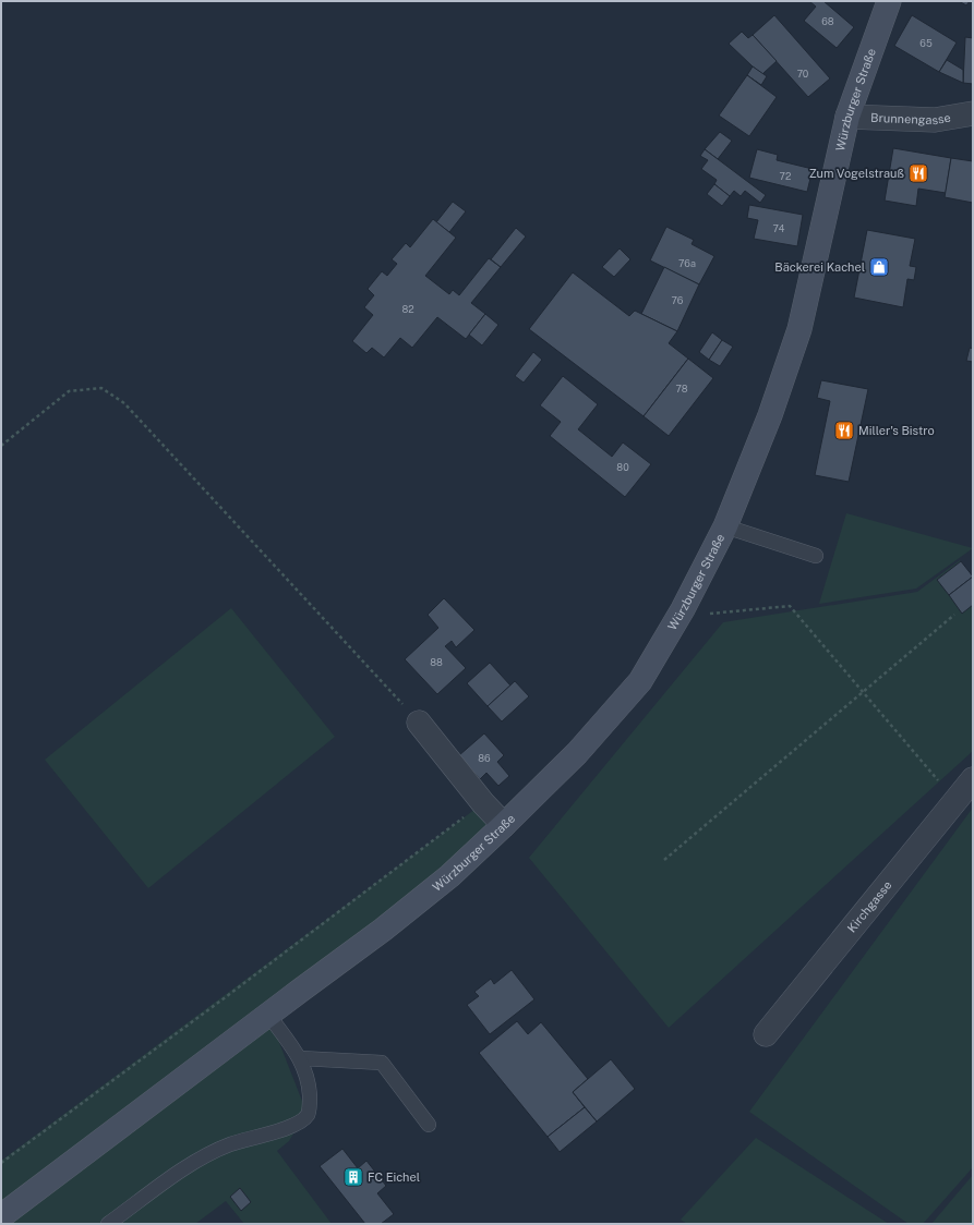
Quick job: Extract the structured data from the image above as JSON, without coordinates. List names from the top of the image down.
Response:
{
  "streets": {
    "main road": ["Würzburger Straße"],
    "street": ["Brunnengasse", "Kirchgasse"]
  },
  "crossings": [
    ["Würzburger Straße", "Brunnengasse"]
  ],
  "places": {
    "restaurant": ["Zum Vogelstrauß", "Miller's Bistro"],
    "shop": ["Bäckerei Kachel"],
    "building": ["FC Eichel"]
  },
  "house_numbers": [
    "68",
    "65",
    "70",
    "72",
    "74",
    "76a",
    "76",
    "82",
    "78",
    "80",
    "88",
    "86"
  ]
}
